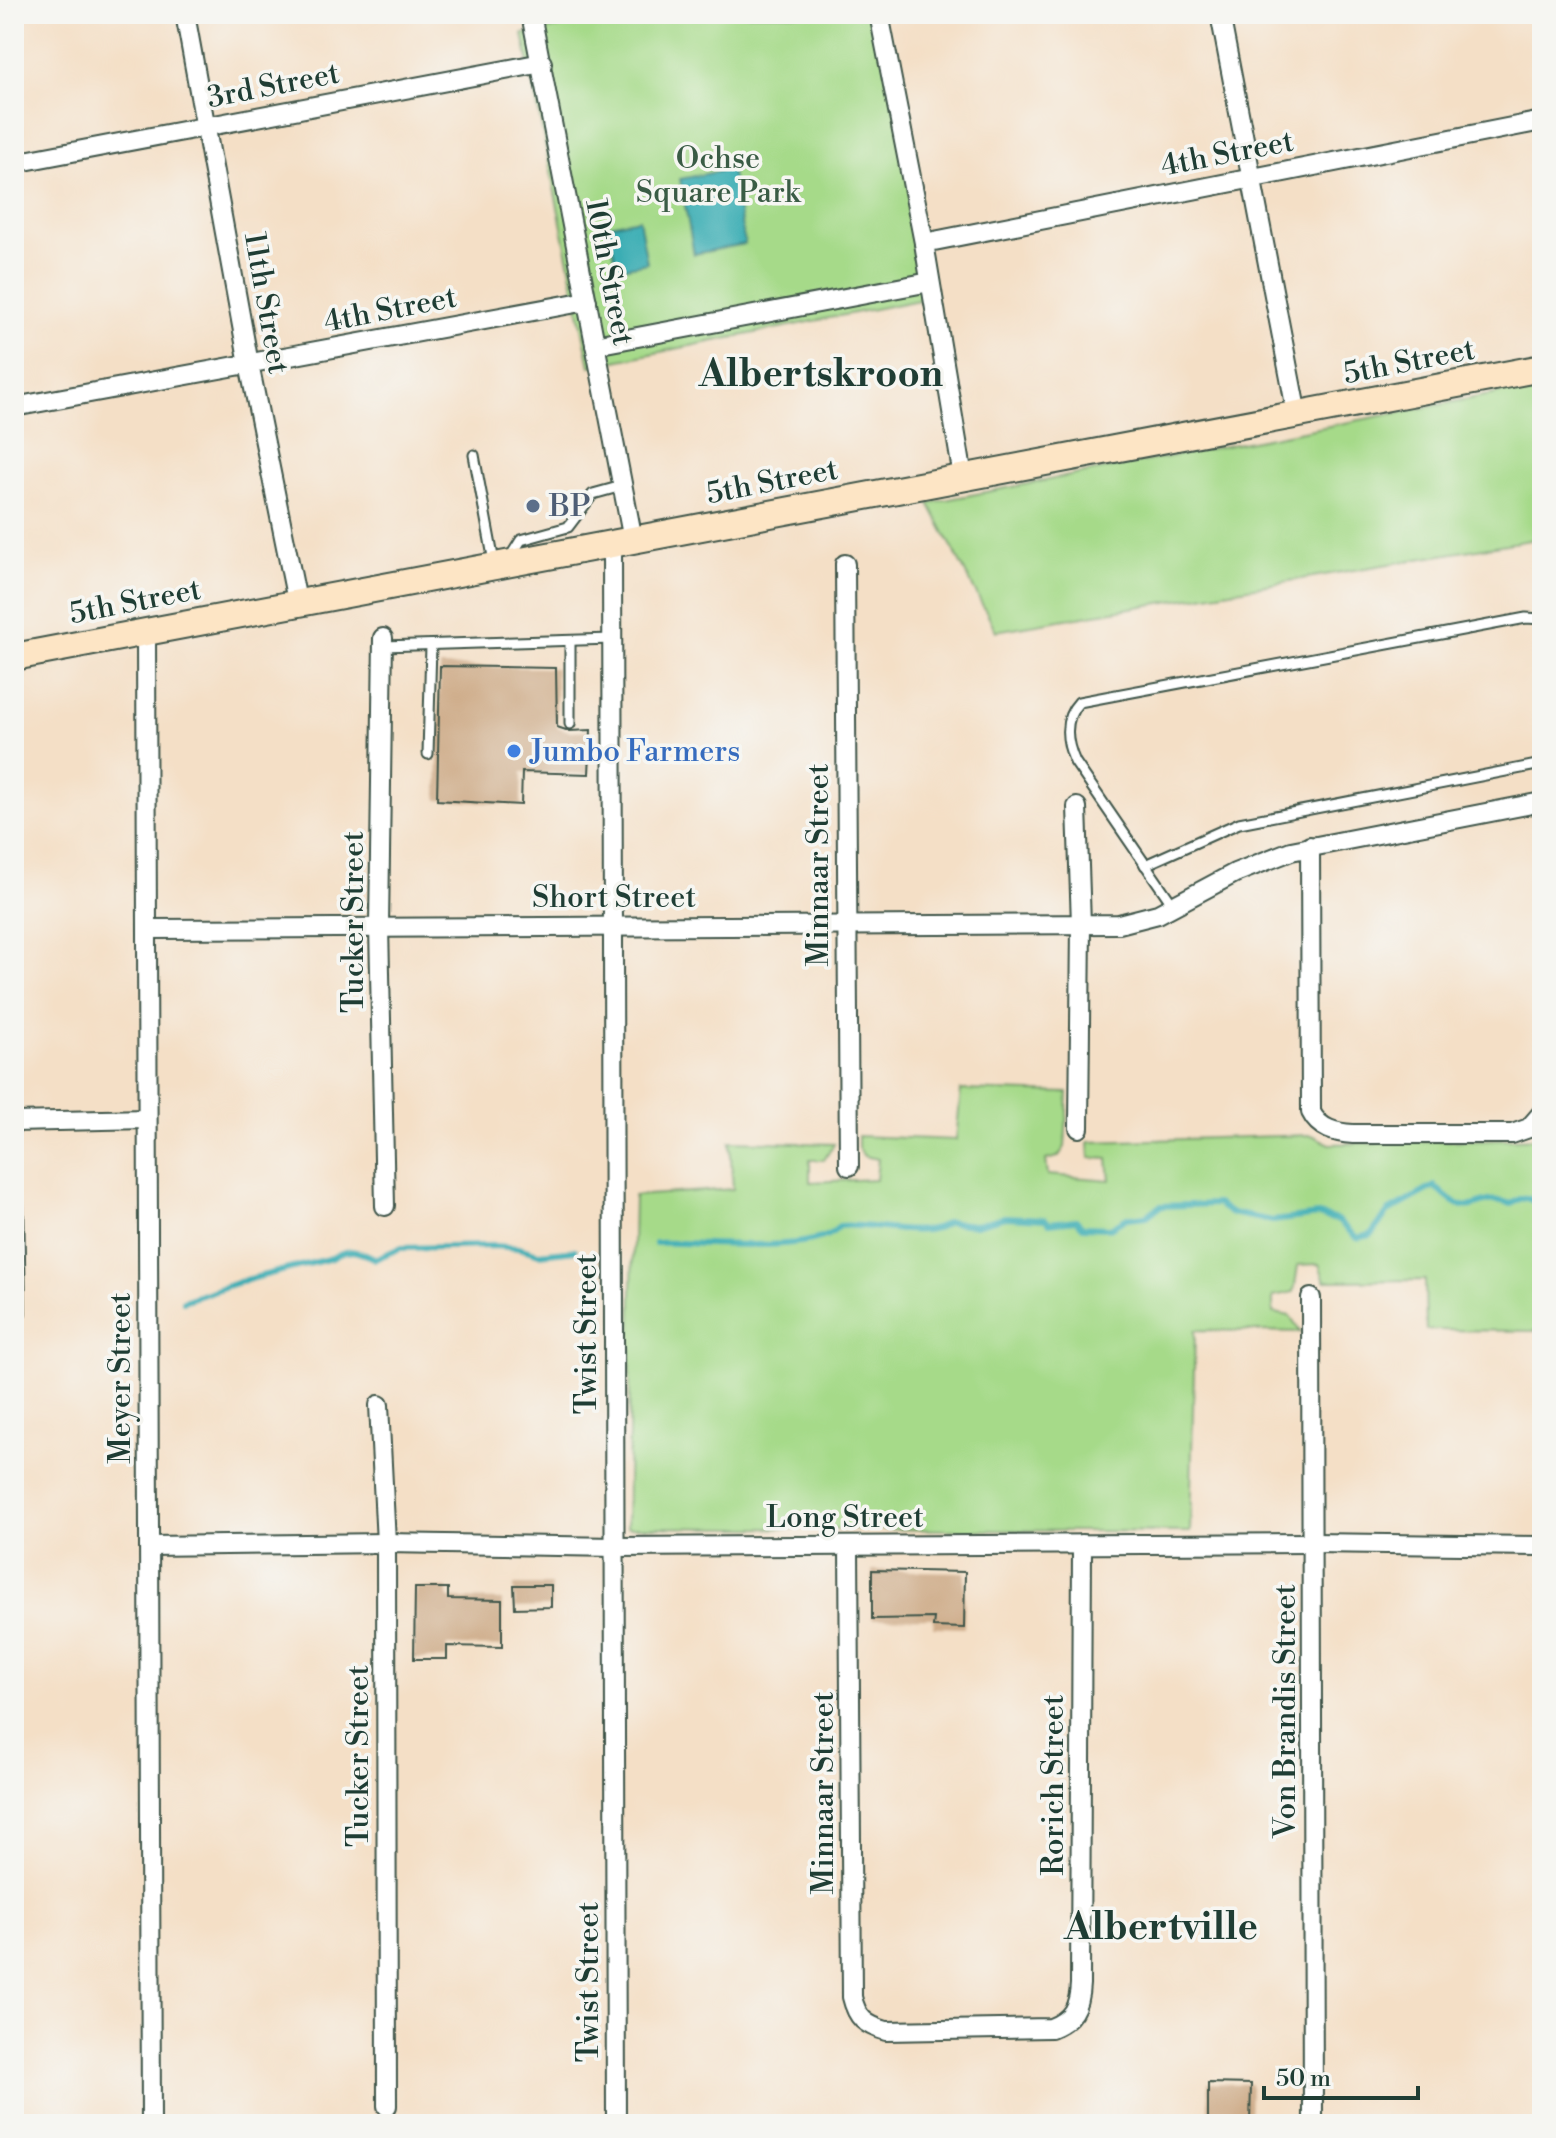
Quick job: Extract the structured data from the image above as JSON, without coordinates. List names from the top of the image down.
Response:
{
  "streets": {
    "main road": ["5th Street"],
    "street": [
      "3rd Street",
      "4th Street",
      "10th Street",
      "11th Street",
      "Minnaar Street",
      "Short Street",
      "Tucker Street",
      "Twist Street",
      "Meyer Street",
      "Long Street",
      "Von Brandis Street",
      "Rorich Street"
    ]
  },
  "crossings": [
    ["3rd Street", "10th Street"],
    ["3rd Street", "11th Street"],
    ["4th Street", "10th Street"],
    ["4th Street", "11th Street"],
    ["10th Street", "5th Street"],
    ["10th Street", "Twist Street"],
    ["11th Street", "5th Street"],
    ["5th Street", "Twist Street"],
    ["5th Street", "Meyer Street"],
    ["Minnaar Street", "Short Street"],
    ["Minnaar Street", "Long Street"],
    ["Minnaar Street", "Rorich Street"],
    ["Short Street", "Tucker Street"],
    ["Short Street", "Twist Street"],
    ["Short Street", "Meyer Street"],
    ["Tucker Street", "Long Street"],
    ["Twist Street", "Long Street"],
    ["Meyer Street", "Long Street"],
    ["Long Street", "Von Brandis Street"],
    ["Long Street", "Rorich Street"]
  ],
  "districts": ["Albertskroon", "Albertville"],
  "parks": ["Ochse Square Park"],
  "places": ["BP", "Jumbo Farmers"],
  "scale_bar": "50 m"
}
